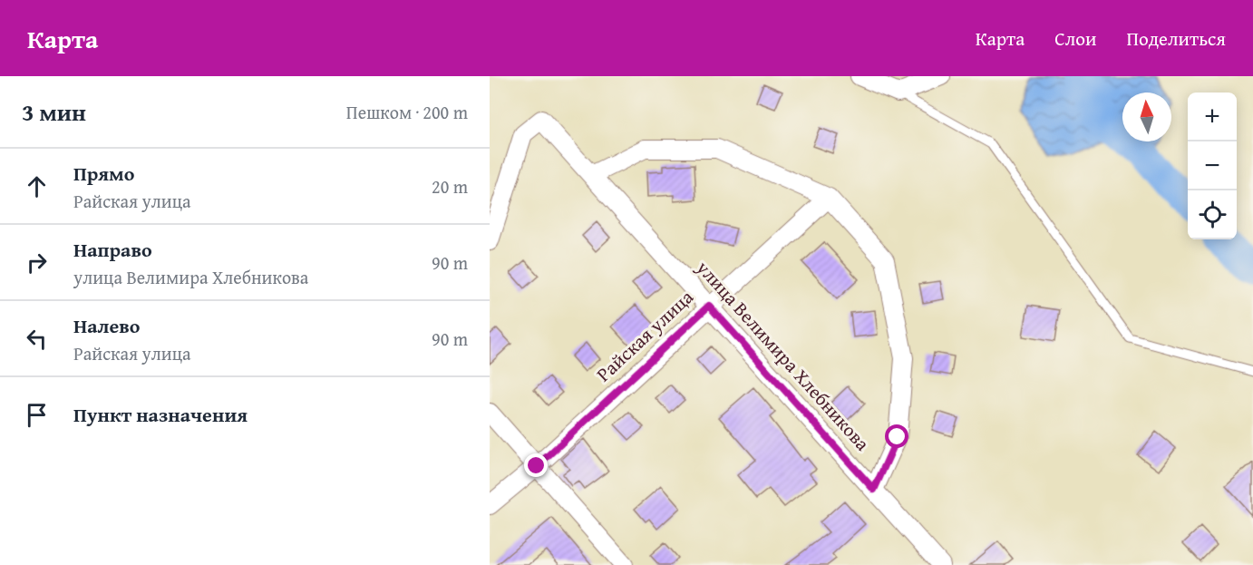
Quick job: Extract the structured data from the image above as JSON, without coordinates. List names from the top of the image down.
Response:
{
  "streets": {
    "street": ["Райская улица", "улица Велимира Хлебникова"]
  },
  "crossings": [
    ["Райская улица", "улица Велимира Хлебникова"]
  ],
  "north": "top",
  "page": {
    "header": "Карта",
    "nav": ["Карта", "Слои", "Поделиться"],
    "heading": ["3 мин", "Пешком · 200 m"],
    "map_buttons": ["+", "−"],
    "list": [
      ["Прямо", "Райская улица", "20 m"],
      ["Направо", "улица Велимира Хлебникова", "90 m"],
      ["Налево", "Райская улица", "90 m"],
      "Пункт назначения"
    ]
  }
}
